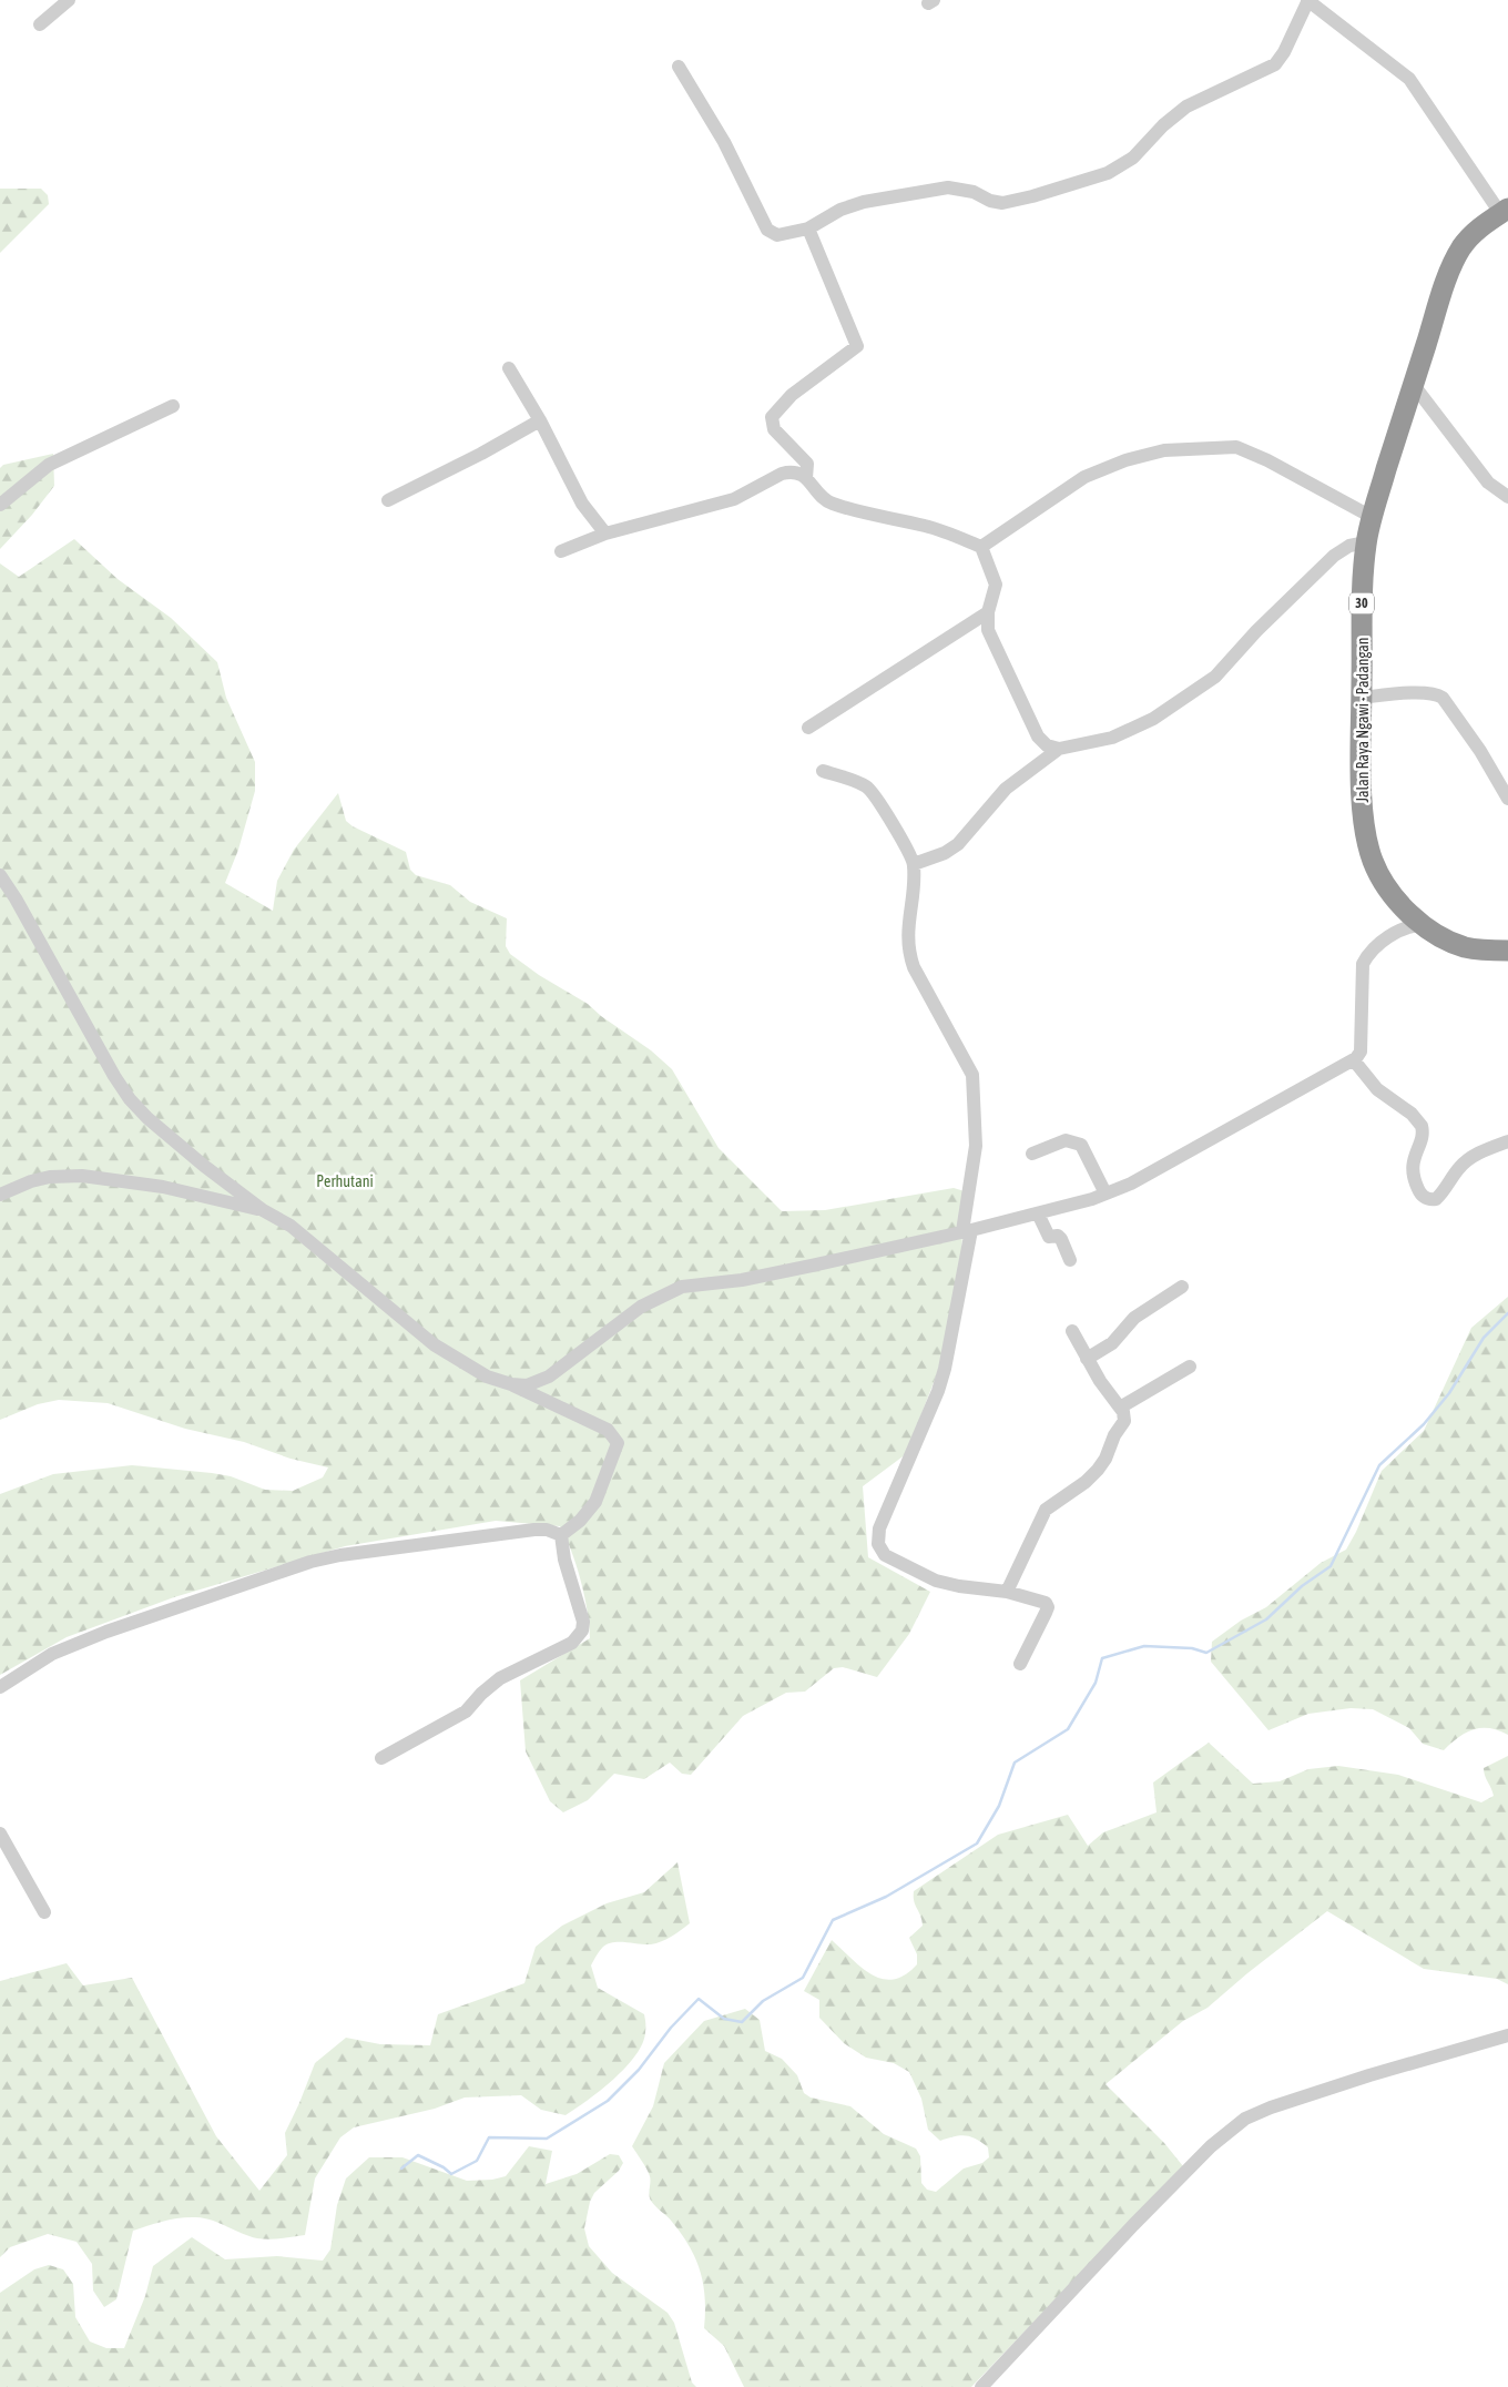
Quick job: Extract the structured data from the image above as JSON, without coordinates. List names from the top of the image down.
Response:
{
  "streets": {
    "highway": ["30", "Jalan Raya Ngawi - Padangan"]
  },
  "parks": ["Perhutani"]
}
